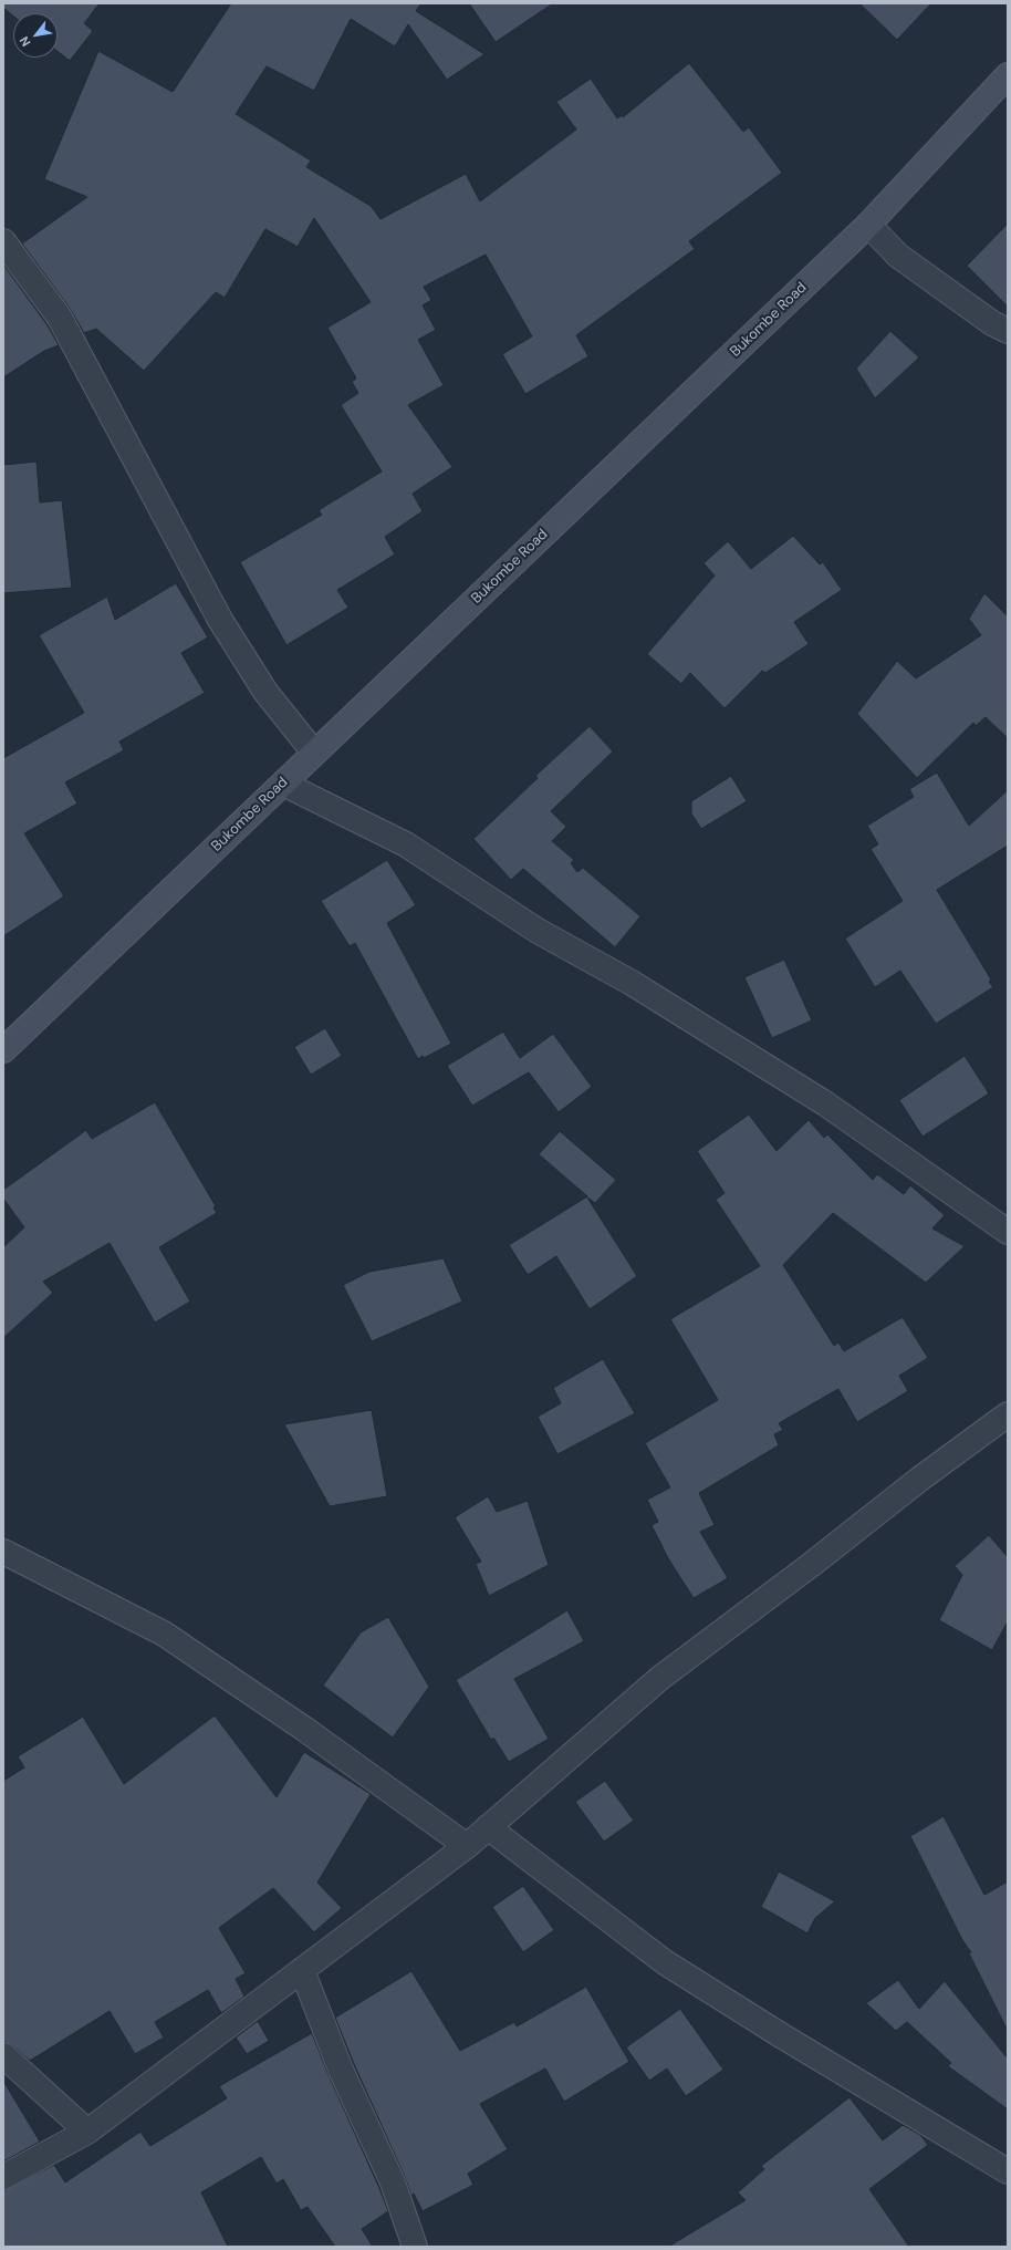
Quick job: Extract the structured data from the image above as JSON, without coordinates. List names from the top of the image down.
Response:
{
  "streets": {
    "main road": ["Bukombe Road"]
  },
  "north": "bottom left"
}
